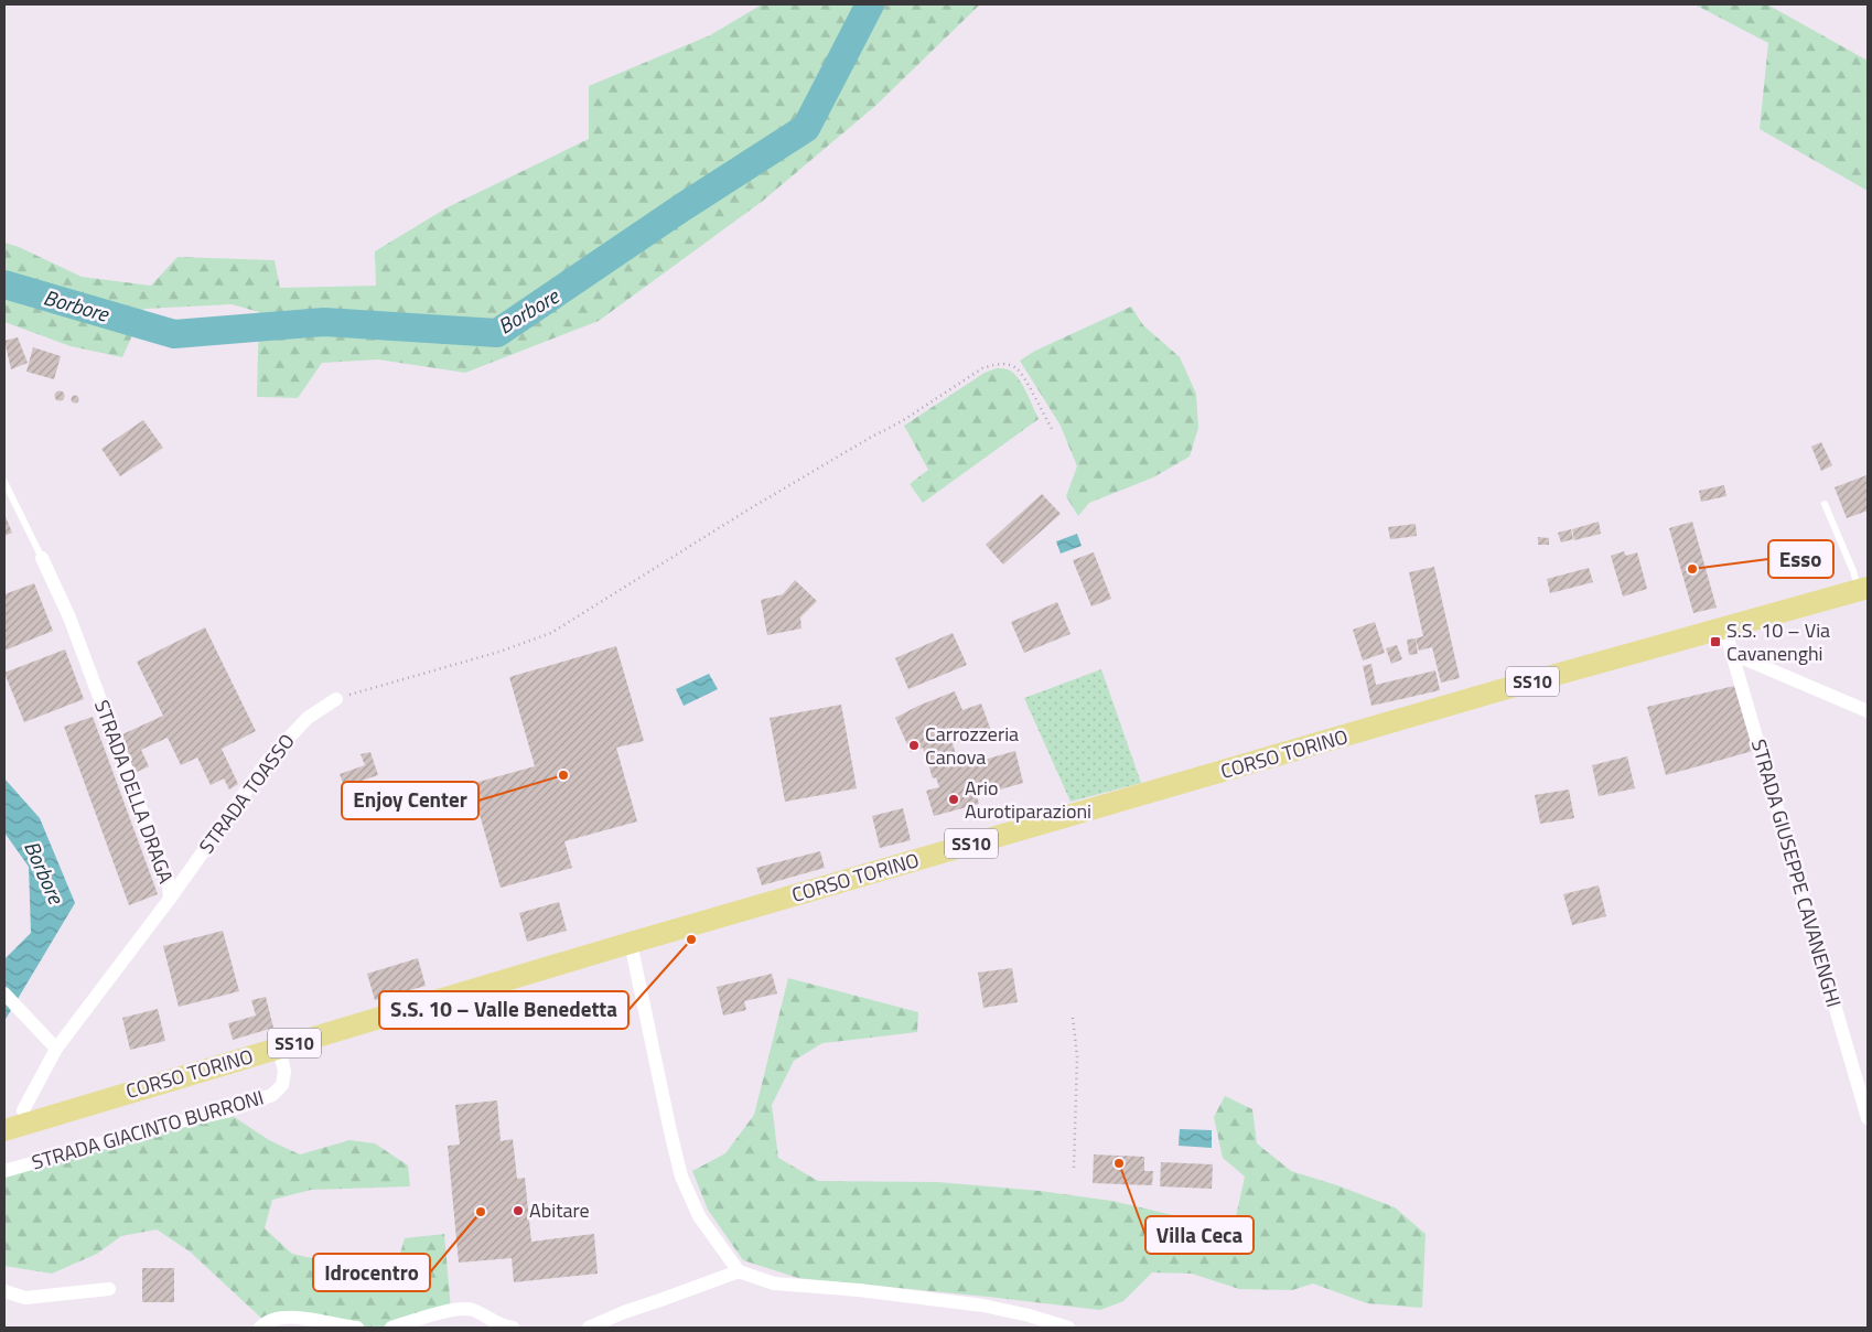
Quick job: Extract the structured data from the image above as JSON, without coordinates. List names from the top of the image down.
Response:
{
  "streets": {
    "main road": ["SS10", "CORSO TORINO"],
    "street": [
      "STRADA DELLA DRAGA",
      "STRADA TOASSO",
      "STRADA GIUSEPPE CAVANENGHI",
      "STRADA GIACINTO BURRONI"
    ]
  },
  "crossings": [
    ["CORSO TORINO", "STRADA DELLA DRAGA"],
    ["CORSO TORINO", "STRADA GIUSEPPE CAVANENGHI"],
    ["CORSO TORINO", "STRADA GIACINTO BURRONI"],
    ["STRADA DELLA DRAGA", "STRADA TOASSO"]
  ],
  "water": ["Borbore"],
  "places": {
    "other": [
      "Esso",
      "Carrozzeria Canova",
      "Enjoy Center",
      "Ario Aurotiparazioni",
      "S.S. 10 – Valle Benedetta",
      "Villa Ceca",
      "Abitare",
      "Idrocentro"
    ],
    "transit": ["S.S. 10 – Via Cavanenghi"]
  }
}
